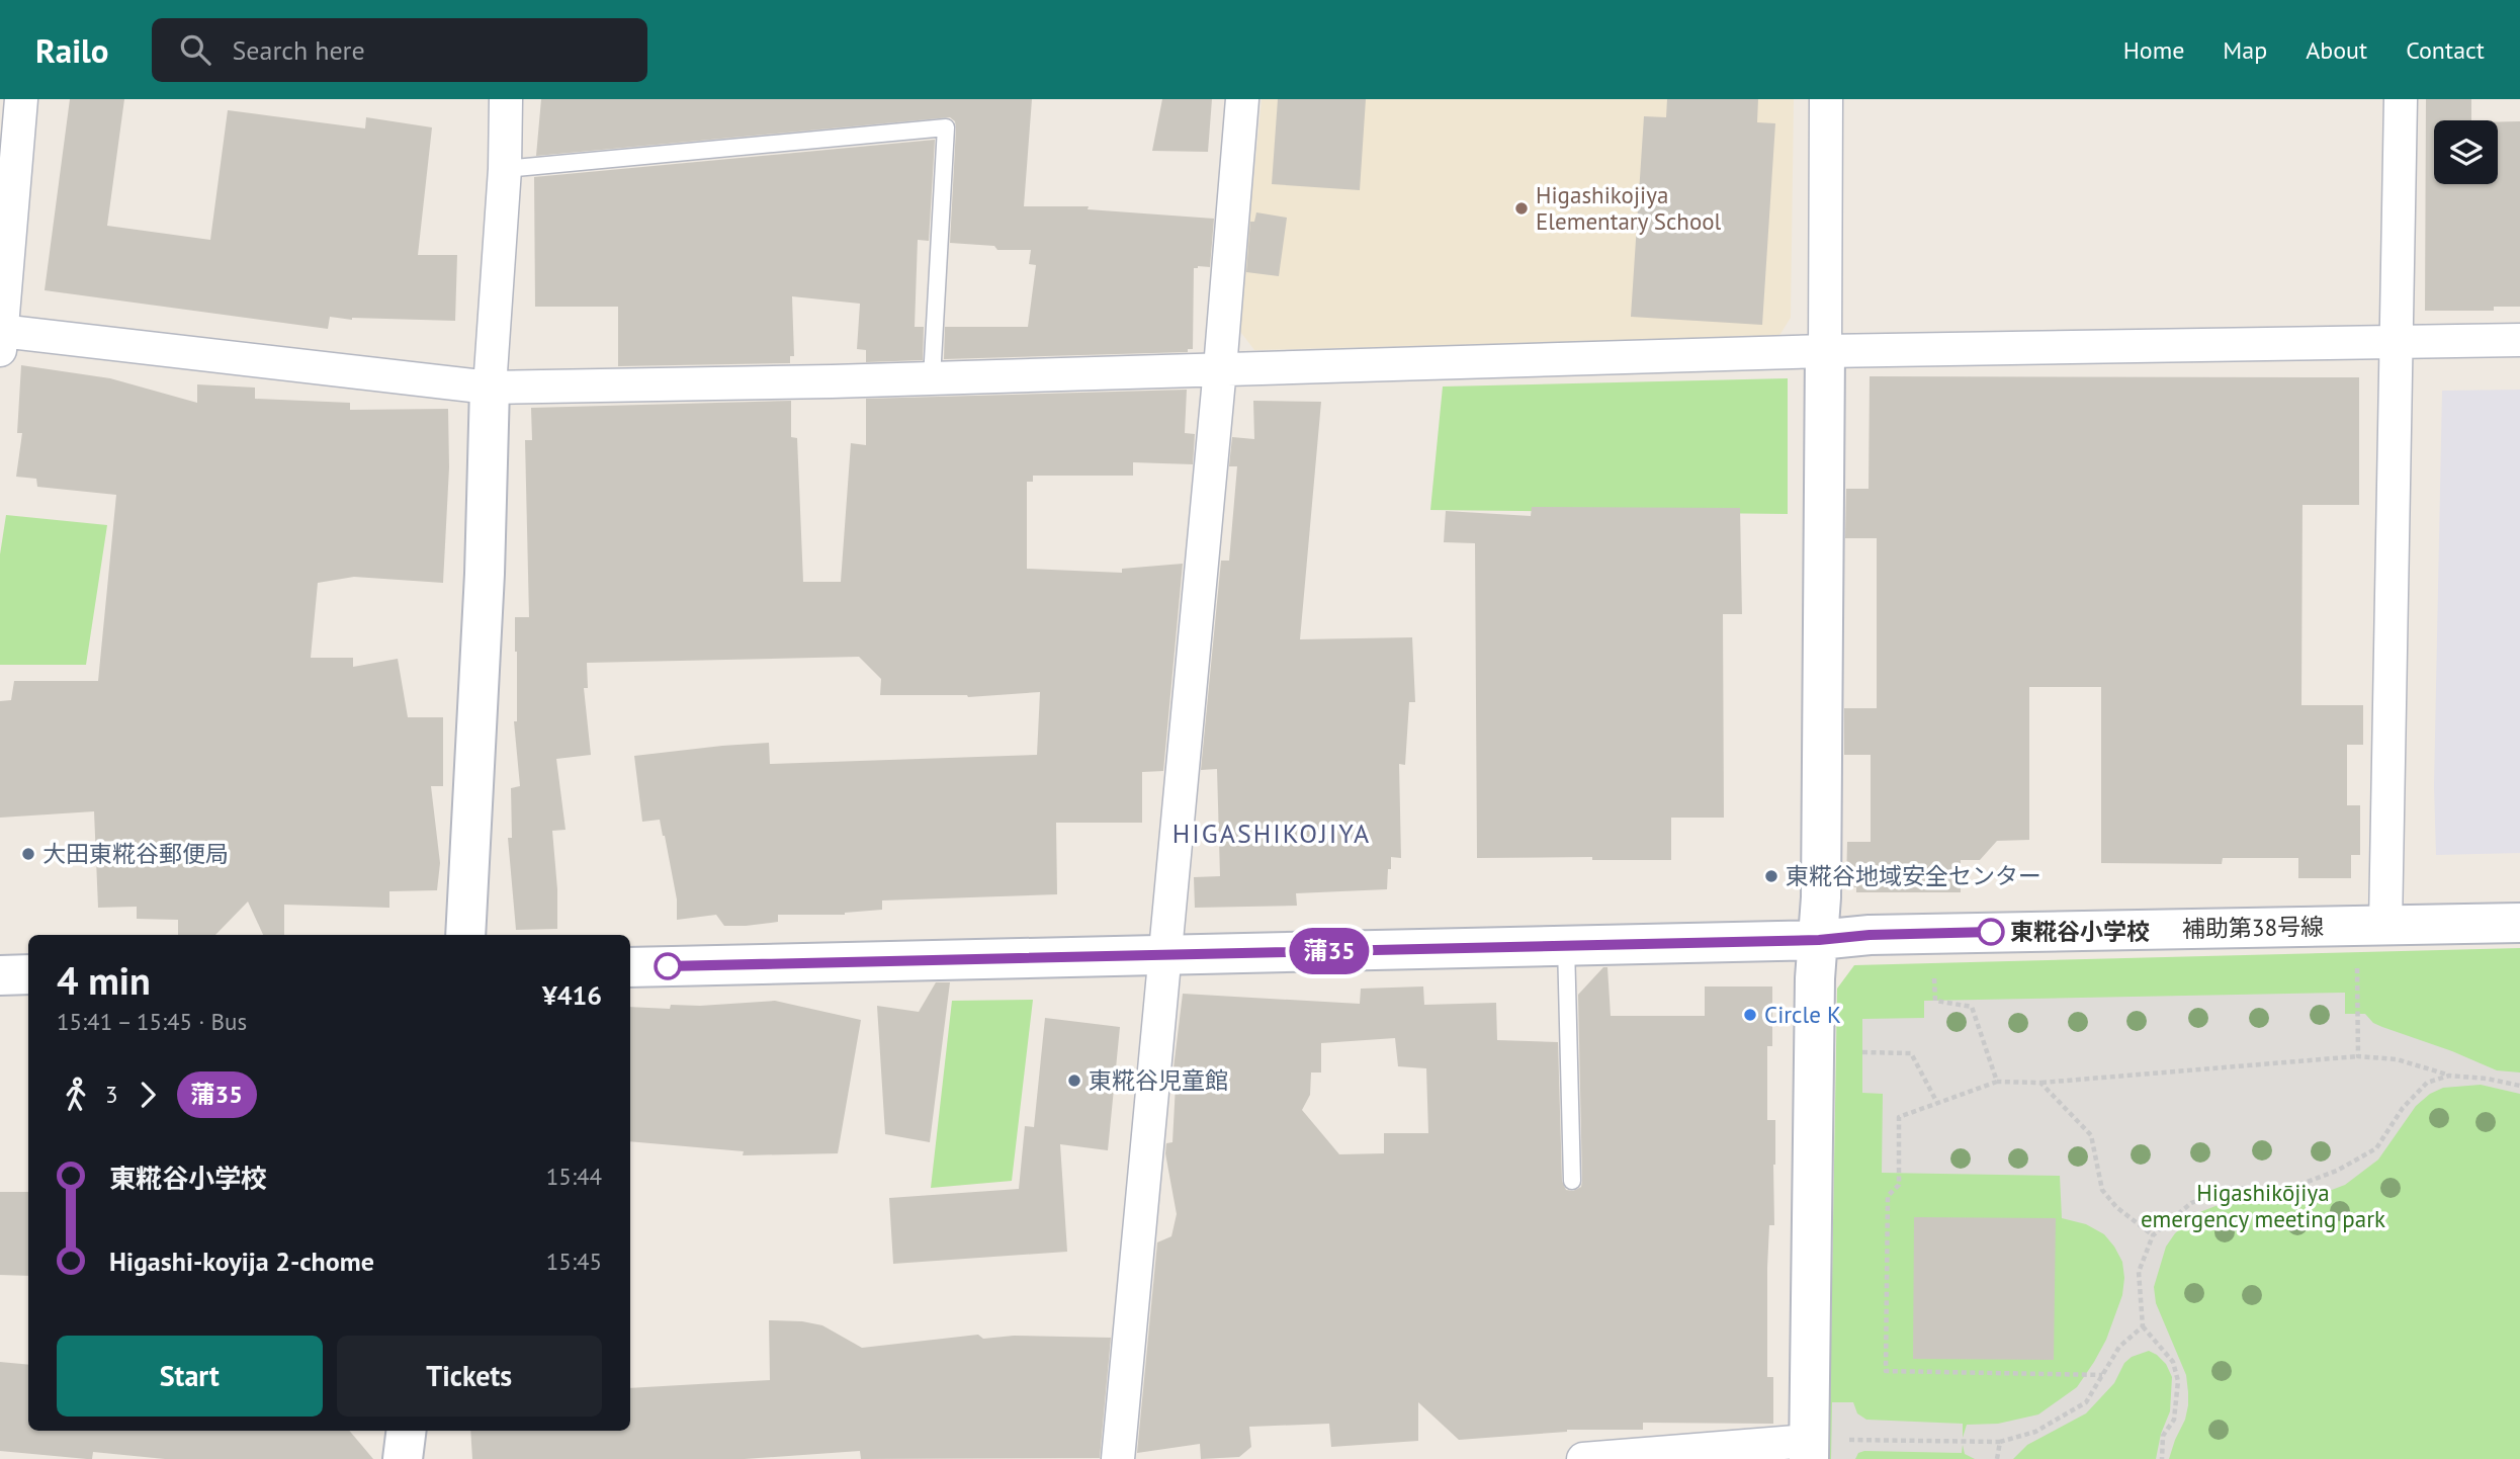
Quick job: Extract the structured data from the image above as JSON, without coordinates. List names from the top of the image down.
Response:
{
  "streets": {
    "street": ["補助第38号線"]
  },
  "districts": ["HIGASHIKOJIYA"],
  "parks": ["Higashikōjiya emergency meeting park"],
  "places": [
    "Higashikojiya Elementary School",
    "大田東糀谷郵便局",
    "東糀谷地域安全センター",
    "東糀谷小学校",
    "Circle K",
    "東糀谷児童館"
  ],
  "lines": ["bus line 蒲35"],
  "page": {
    "header": "Railo",
    "search": "Search here",
    "nav": [
      "Home",
      "Map",
      "About",
      "Contact"
    ],
    "on_map": "蒲35",
    "heading": ["4 min", "15:41 – 15:45 · Bus", "¥416"],
    "legs": ["3", "蒲35"],
    "list": [
      {
        "name": "東糀谷小学校",
        "value": "15:44"
      },
      {
        "name": "Higashi-koyija 2-chome",
        "value": "15:45"
      }
    ],
    "buttons": ["Start", "Tickets"]
  }
}
